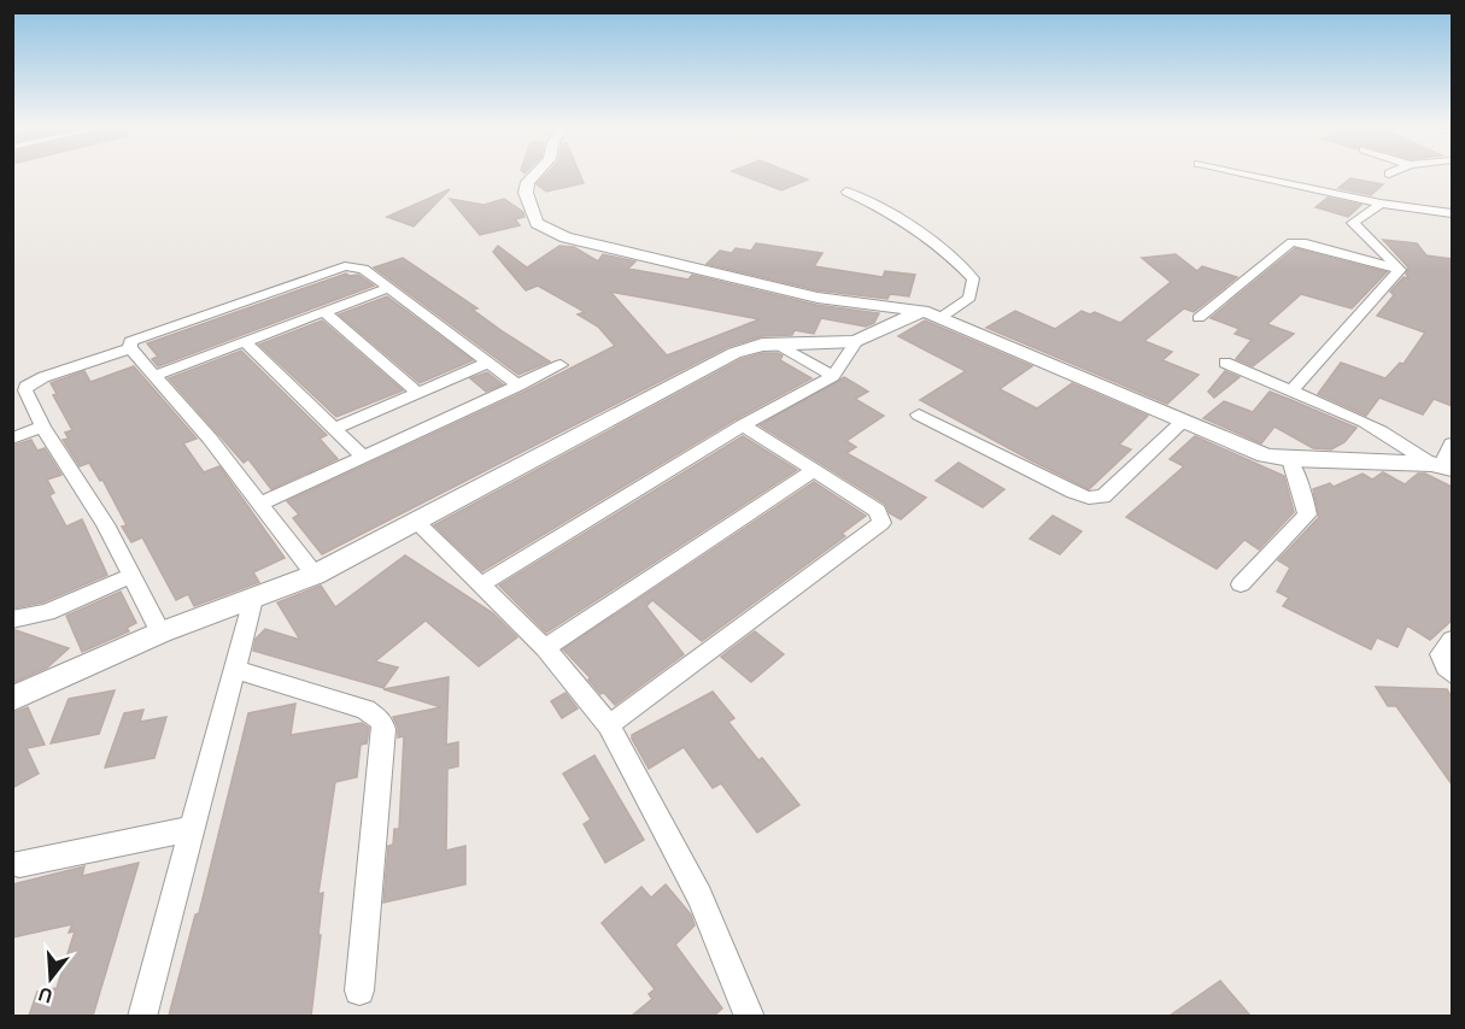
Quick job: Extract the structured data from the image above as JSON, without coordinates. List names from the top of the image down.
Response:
{
  "north": "bottom"
}
